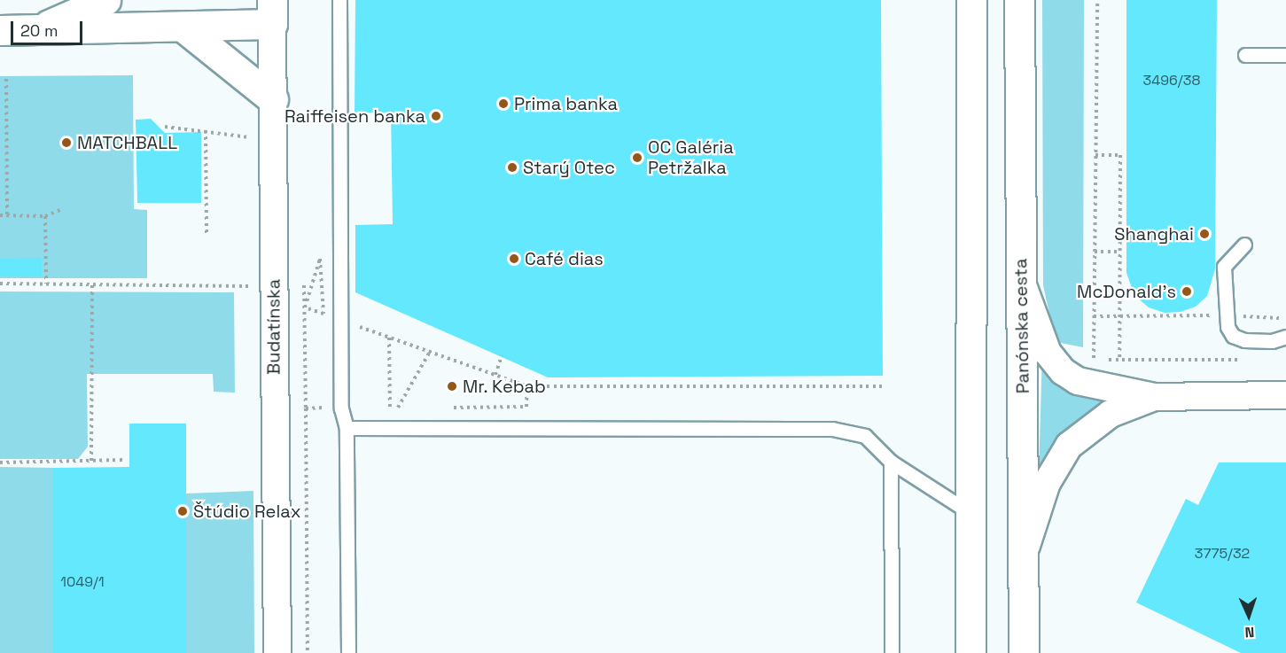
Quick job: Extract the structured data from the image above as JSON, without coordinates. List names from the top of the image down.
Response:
{
  "streets": {
    "main road": ["Panónska cesta"],
    "street": ["Budatínska"]
  },
  "places": [
    "Prima banka",
    "Raiffeisen banka",
    "MATCHBALL",
    "OC Galéria Petržalka",
    "Starý Otec",
    "Shanghai",
    "Café dias",
    "McDonald's",
    "Mr. Kebab",
    "Štúdio Relax"
  ],
  "house_numbers": ["3496/38", "3775/32", "1049/1"],
  "scale_bar": "20 m",
  "north": "bottom"
}
